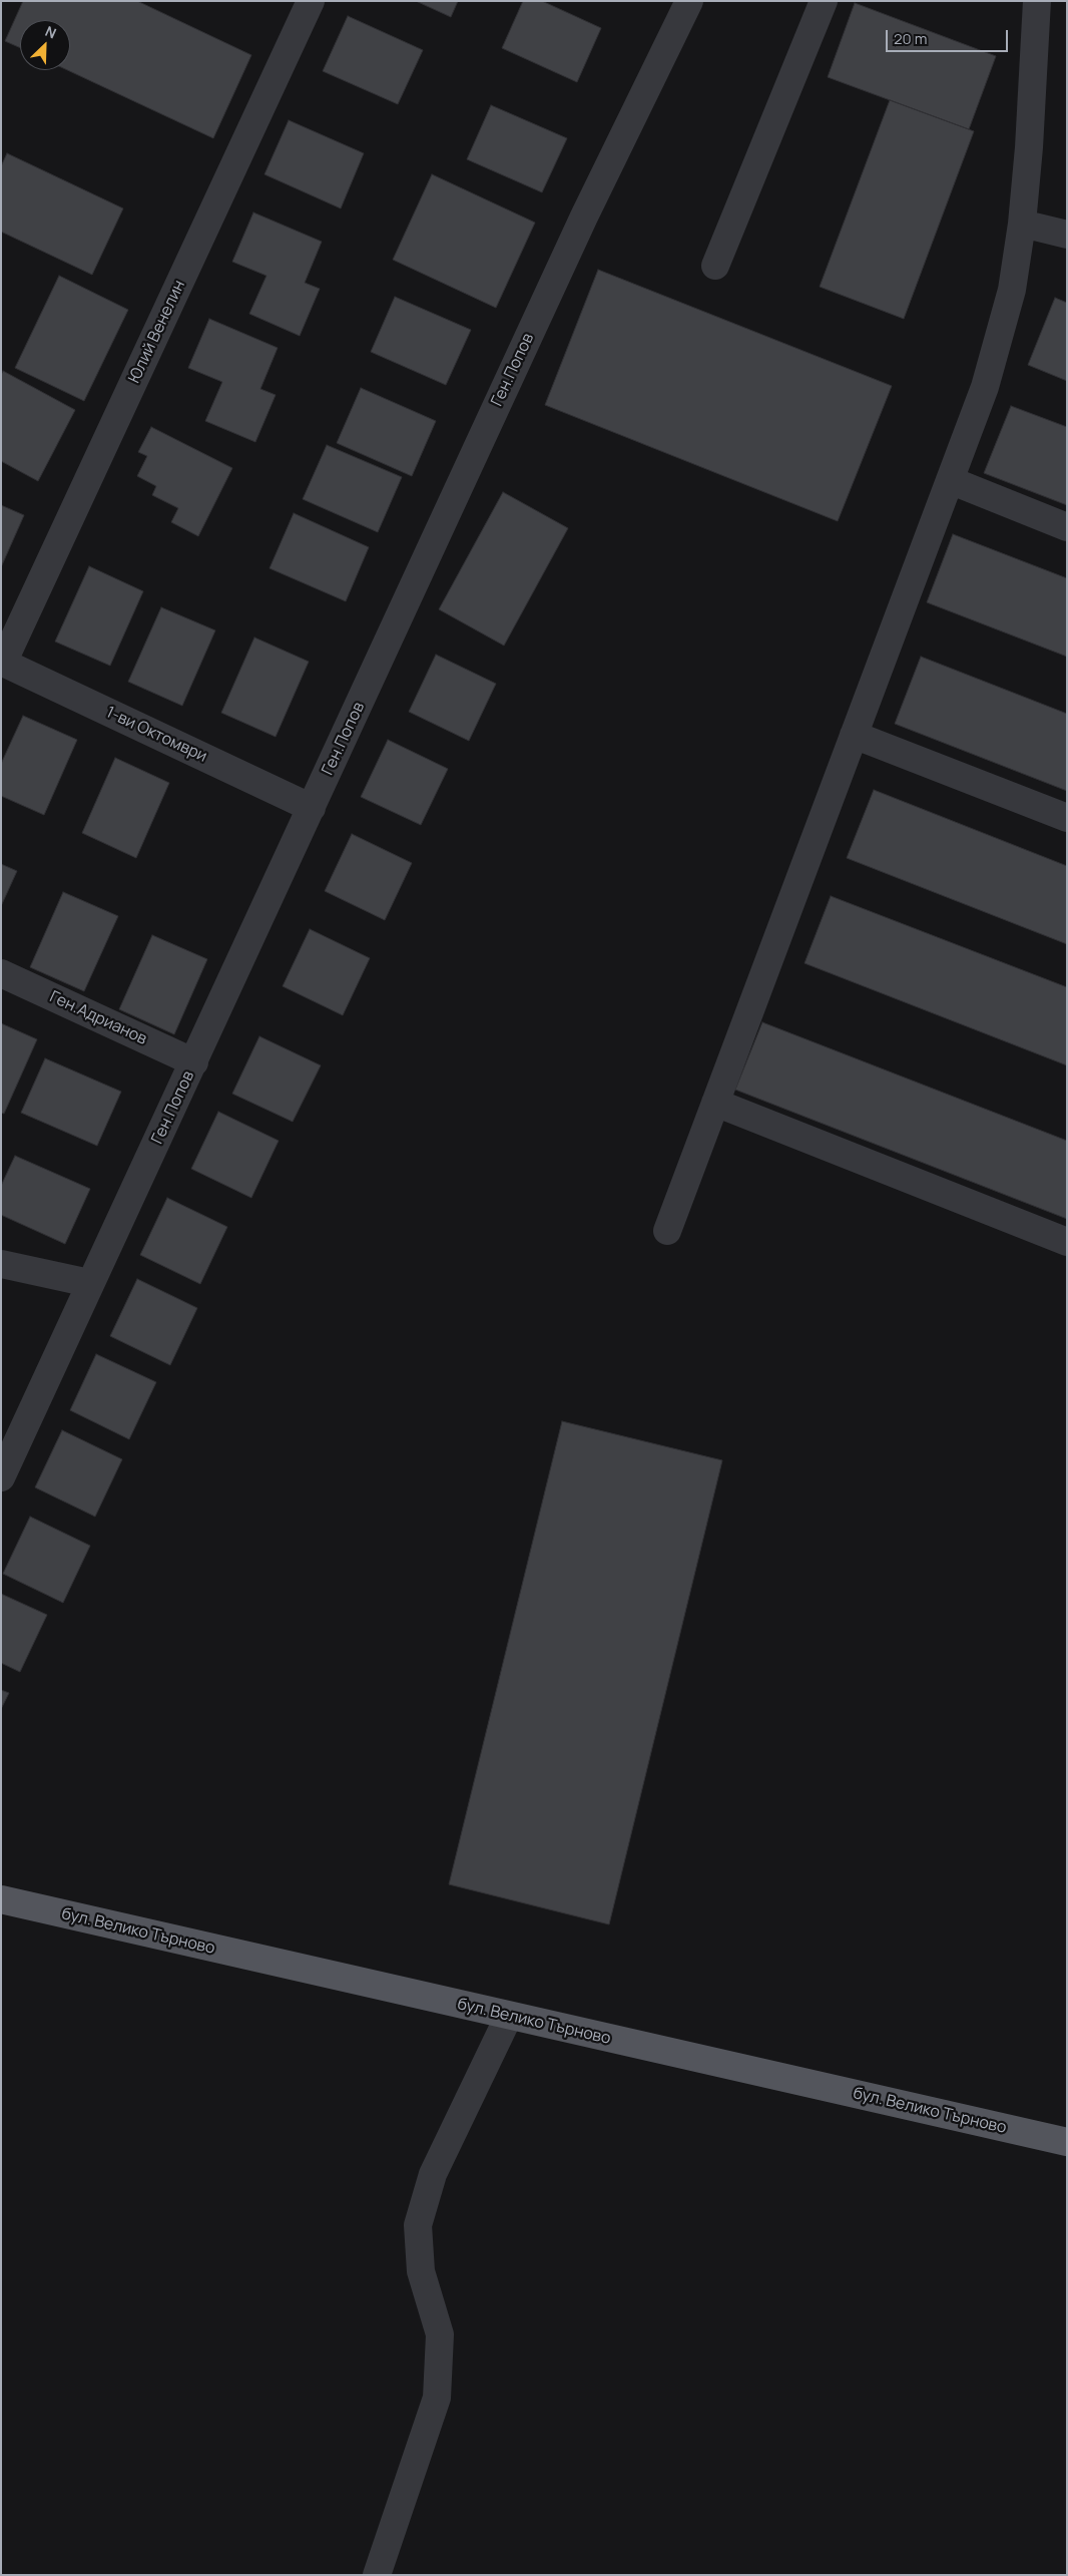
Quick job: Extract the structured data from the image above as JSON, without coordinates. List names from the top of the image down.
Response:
{
  "streets": {
    "main road": ["бул. Велико Търново"],
    "street": [
      "Юлий Венелин",
      "Ген.Попов",
      "1-ви Октомври",
      "Ген.Адрианов"
    ]
  },
  "crossings": [
    ["Юлий Венелин", "1-ви Октомври"],
    ["Ген.Попов", "1-ви Октомври"],
    ["Ген.Попов", "Ген.Адрианов"]
  ],
  "scale_bar": "20 m",
  "north": "top right"
}
